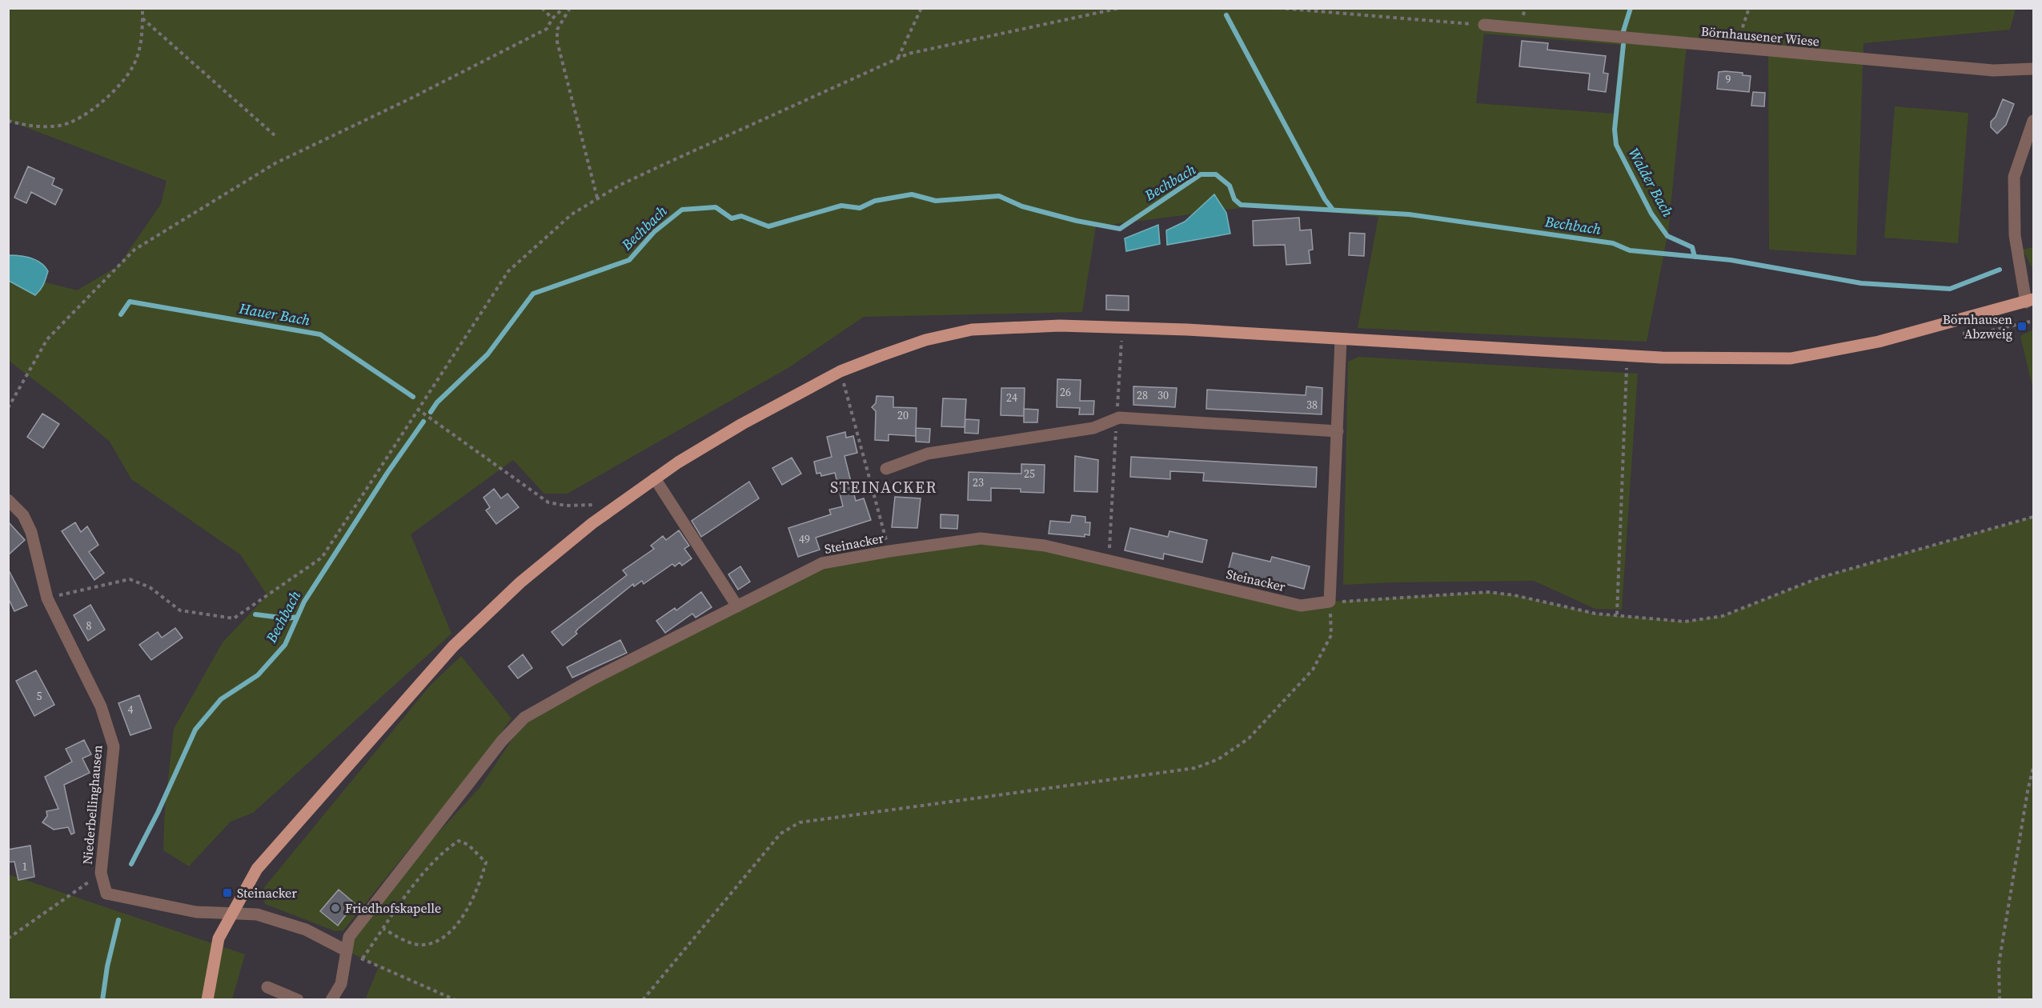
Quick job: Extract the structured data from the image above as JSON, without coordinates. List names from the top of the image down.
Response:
{
  "streets": {
    "street": ["Börnhausener Wiese", "Steinacker", "Niederbellinghausen"]
  },
  "districts": ["STEINACKER"],
  "water": ["Bechbach", "Walder Bach", "Hauer Bach"],
  "places": {
    "transit": ["Börnhausen Abzweig", "Steinacker"],
    "other": ["Friedhofskapelle"]
  },
  "house_numbers": [
    "9",
    "26",
    "28",
    "30",
    "24",
    "38",
    "20",
    "25",
    "23",
    "49",
    "8",
    "5",
    "4",
    "1"
  ]
}
